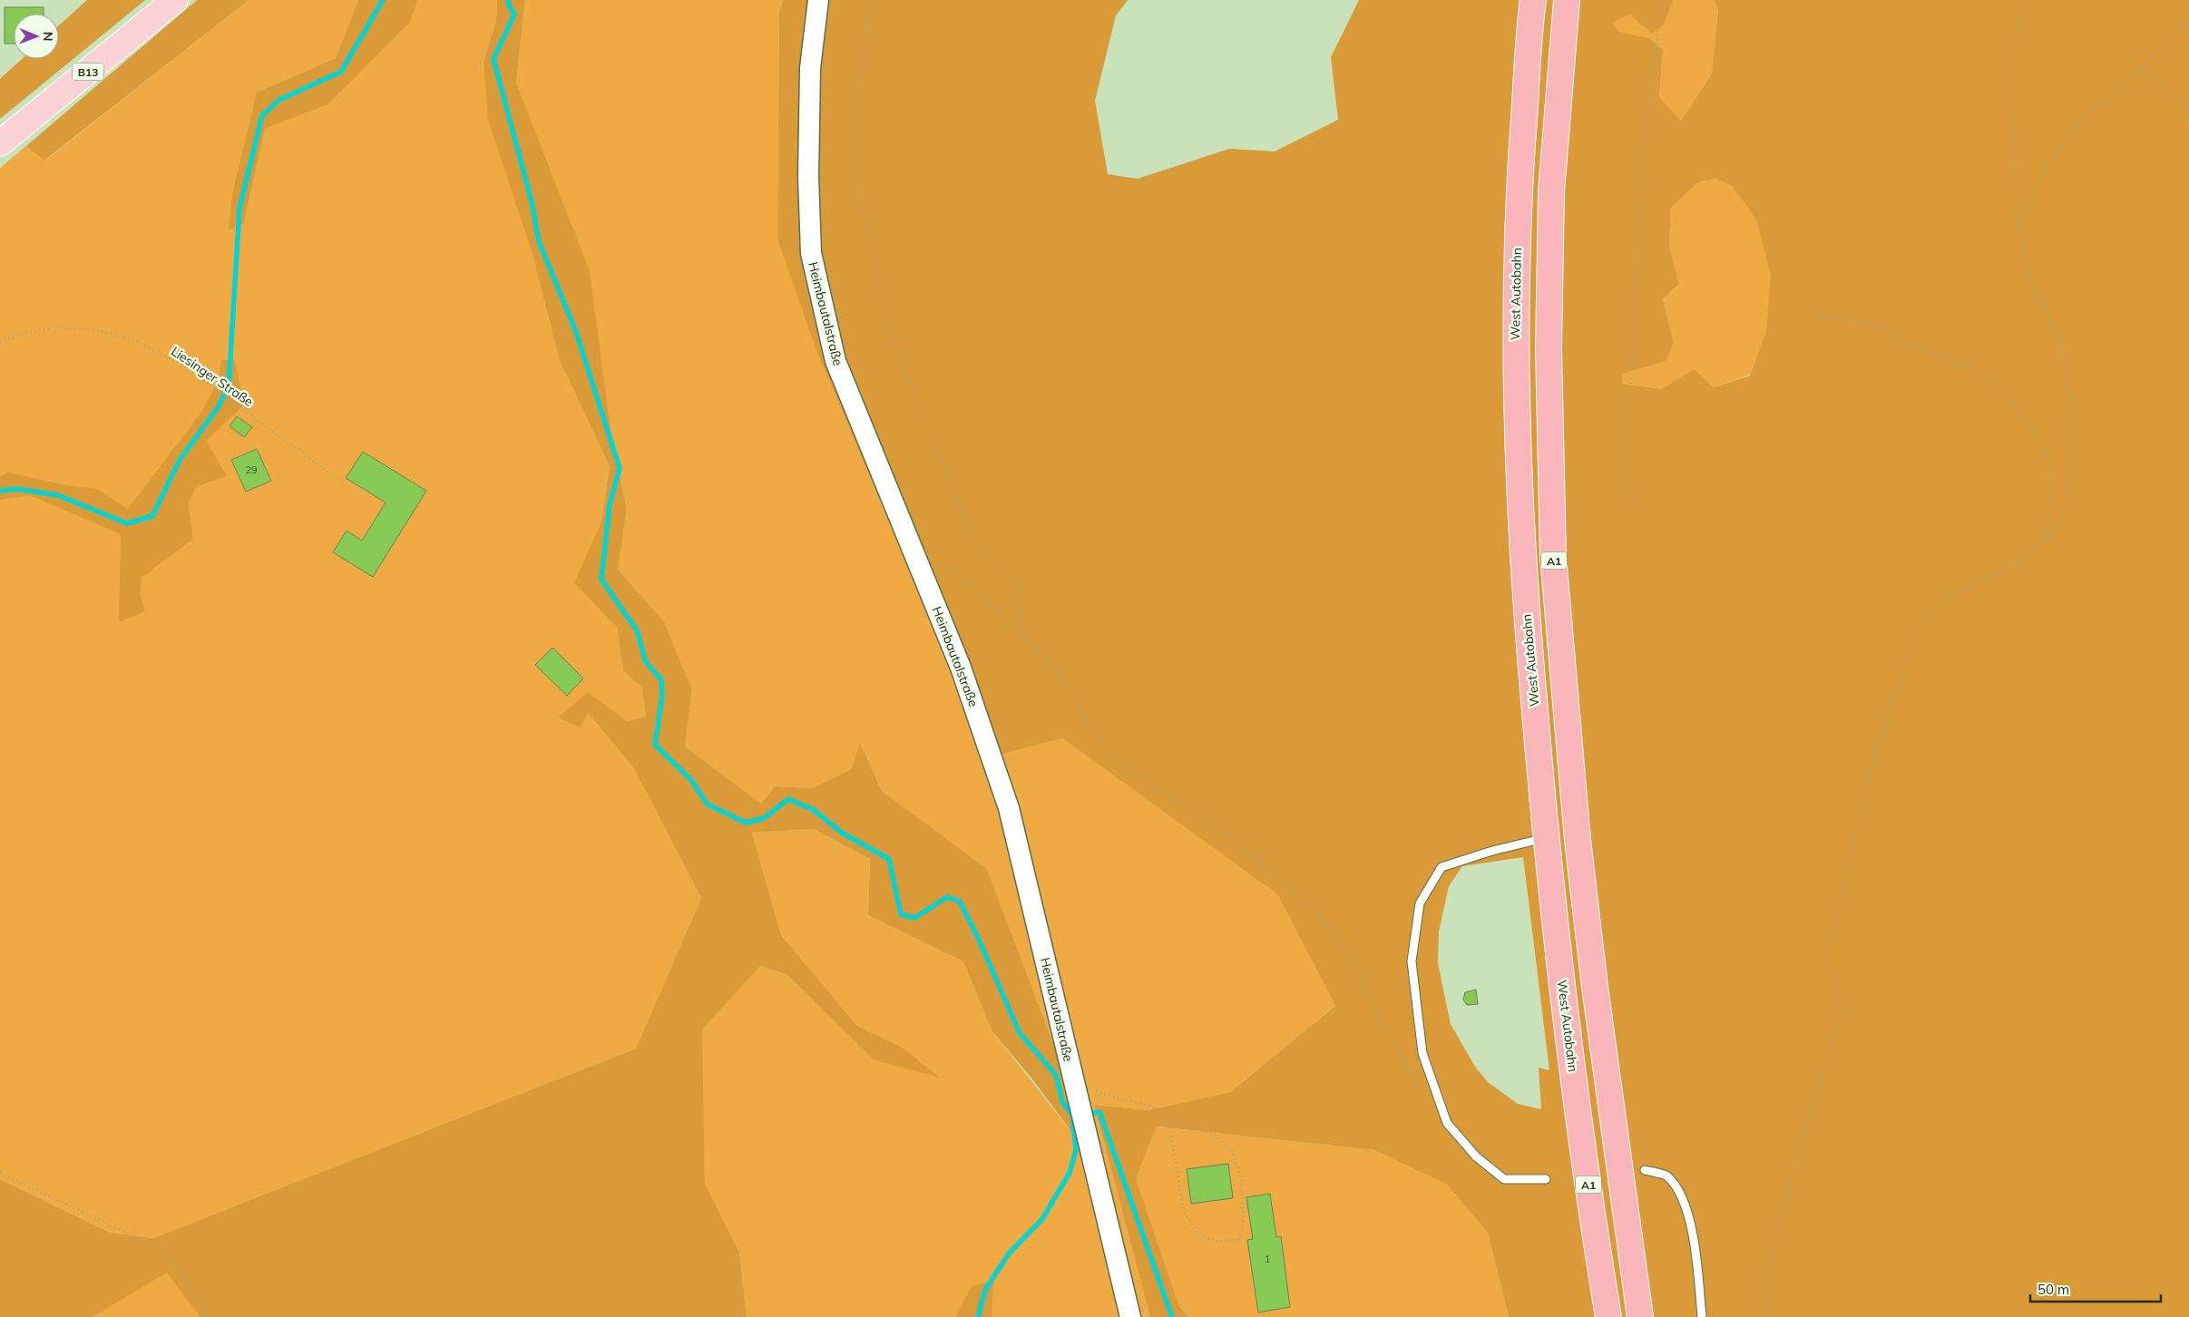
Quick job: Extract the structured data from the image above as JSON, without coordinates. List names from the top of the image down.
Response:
{
  "streets": {
    "highway": ["West Autobahn", "A1"],
    "main road": ["B13"],
    "street": ["Heimbautalstraße"],
    "path": ["Liesinger Straße"]
  },
  "house_numbers": ["29", "1"],
  "scale_bar": "50 m",
  "north": "right"
}
